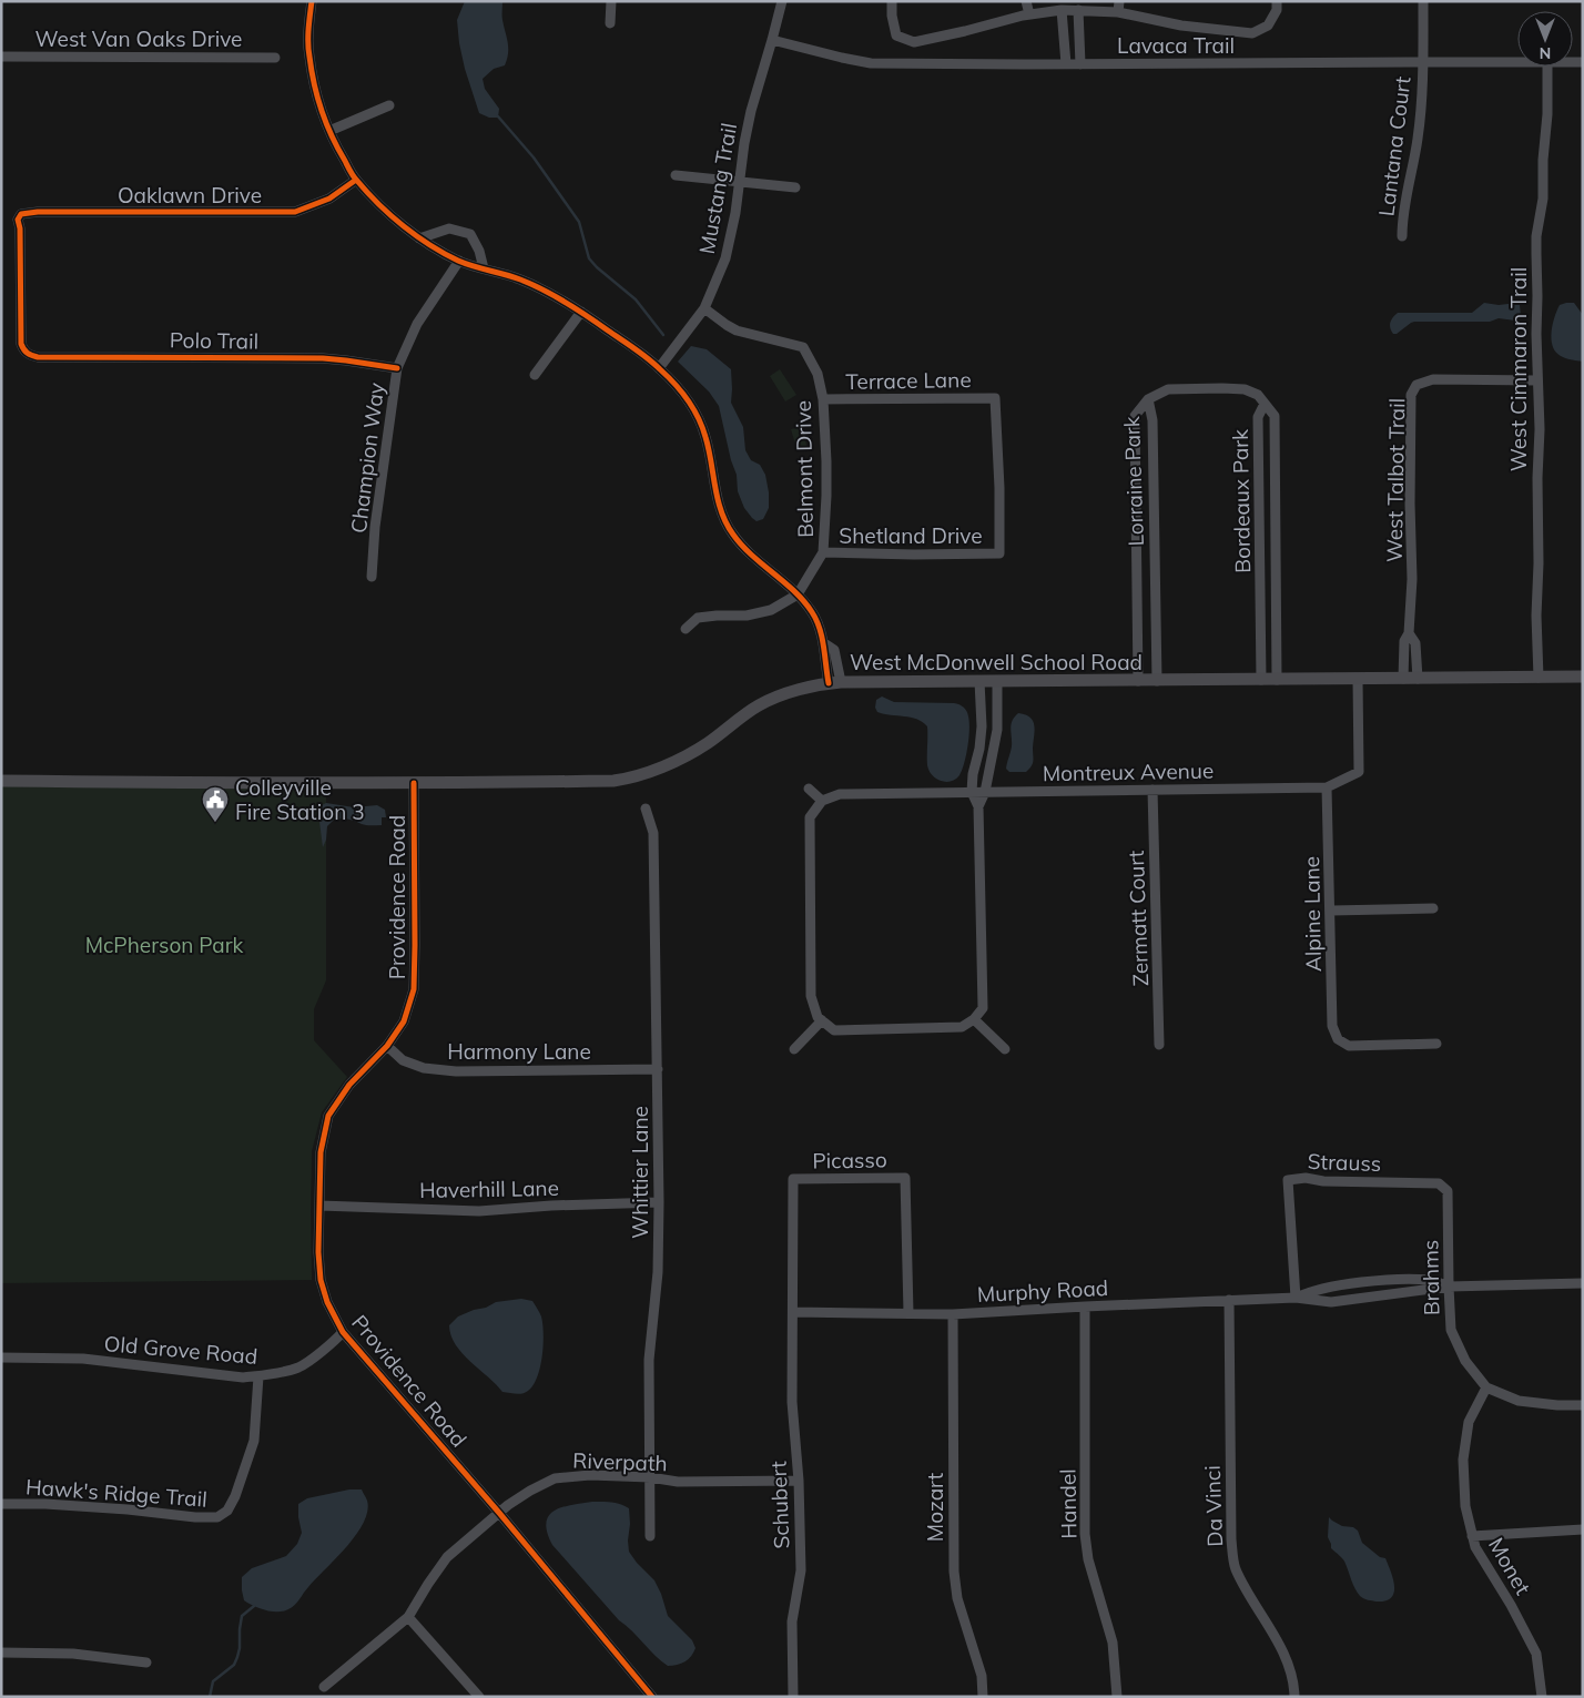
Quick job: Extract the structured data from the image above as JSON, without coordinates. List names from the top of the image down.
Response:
{
  "streets": {
    "main road": ["West McDonwell School Road"],
    "street": [
      "West Van Oaks Drive",
      "Lavaca Trail",
      "Lantana Court",
      "Mustang Trail",
      "Oaklawn Drive",
      "Polo Trail",
      "West Cimmaron Trail",
      "Terrace Lane",
      "Champion Way",
      "Belmont Drive",
      "West Talbot Trail",
      "Lorraine Park",
      "Bordeaux Park",
      "Shetland Drive",
      "Montreux Avenue",
      "Providence Road",
      "Alpine Lane",
      "Zermatt Court",
      "Harmony Lane",
      "Picasso",
      "Strauss",
      "Whittier Lane",
      "Haverhill Lane",
      "Brahms",
      "Murphy Road",
      "Old Grove Road",
      "Riverpath",
      "Hawk's Ridge Trail",
      "Handel",
      "Schubert",
      "Da Vinci",
      "Mozart",
      "Monet"
    ]
  },
  "crossings": [
    ["Lavaca Trail", "Lantana Court"],
    ["Lavaca Trail", "Mustang Trail"],
    ["Mustang Trail", "Belmont Drive"],
    ["Oaklawn Drive", "Polo Trail"],
    ["Polo Trail", "Champion Way"],
    ["West Cimmaron Trail", "West Talbot Trail"],
    ["West Cimmaron Trail", "West McDonwell School Road"],
    ["Terrace Lane", "Belmont Drive"],
    ["Terrace Lane", "Shetland Drive"],
    ["Belmont Drive", "Shetland Drive"],
    ["West Talbot Trail", "West McDonwell School Road"],
    ["Lorraine Park", "West McDonwell School Road"],
    ["Bordeaux Park", "West McDonwell School Road"],
    ["West McDonwell School Road", "Montreux Avenue"],
    ["West McDonwell School Road", "Providence Road"],
    ["Montreux Avenue", "Alpine Lane"],
    ["Montreux Avenue", "Zermatt Court"],
    ["Providence Road", "Harmony Lane"],
    ["Providence Road", "Haverhill Lane"],
    ["Providence Road", "Old Grove Road"],
    ["Providence Road", "Riverpath"],
    ["Harmony Lane", "Whittier Lane"],
    ["Picasso", "Murphy Road"],
    ["Picasso", "Schubert"],
    ["Strauss", "Brahms"],
    ["Strauss", "Murphy Road"],
    ["Whittier Lane", "Haverhill Lane"],
    ["Whittier Lane", "Riverpath"],
    ["Brahms", "Murphy Road"],
    ["Brahms", "Monet"],
    ["Murphy Road", "Handel"],
    ["Murphy Road", "Schubert"],
    ["Murphy Road", "Da Vinci"],
    ["Murphy Road", "Mozart"],
    ["Old Grove Road", "Hawk's Ridge Trail"],
    ["Riverpath", "Schubert"]
  ],
  "parks": ["McPherson Park"],
  "places": {
    "public building": ["Colleyville Fire Station 3"]
  },
  "north": "bottom"
}
